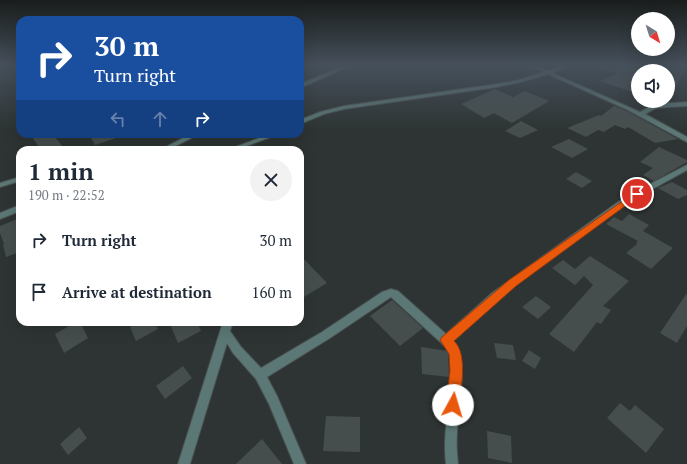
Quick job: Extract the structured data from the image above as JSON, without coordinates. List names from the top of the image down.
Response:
{
  "north": "bottom right",
  "page": {
    "turn": ["30 m", "Turn right"],
    "heading": ["1 min", "190 m · 22:52"],
    "list": [
      {
        "name": "Turn right",
        "value": "30 m"
      },
      {
        "name": "Arrive at destination",
        "value": "160 m"
      }
    ]
  }
}
